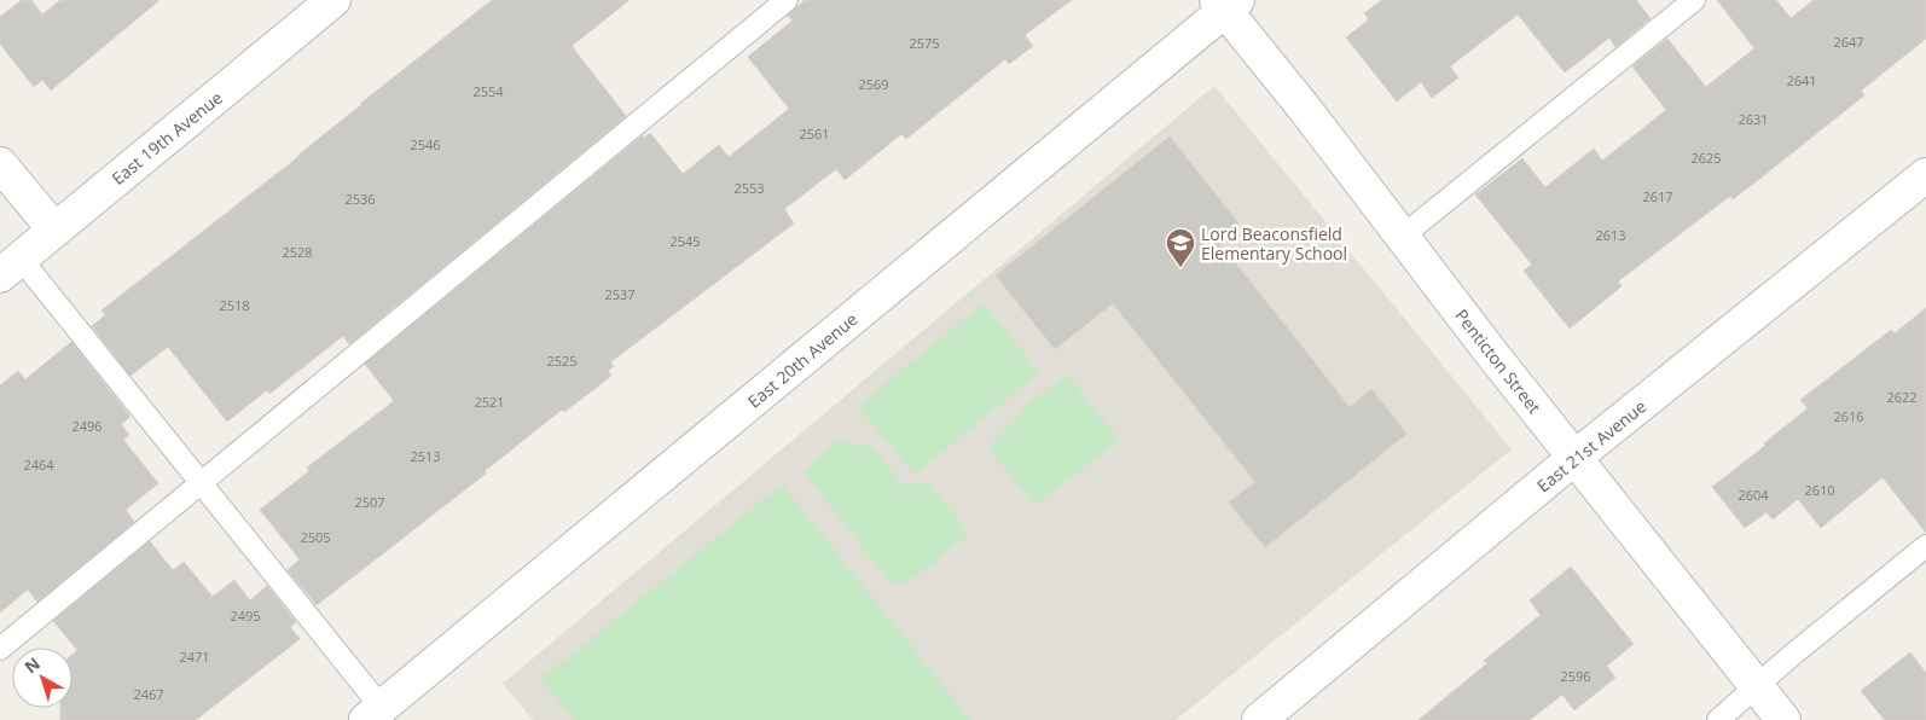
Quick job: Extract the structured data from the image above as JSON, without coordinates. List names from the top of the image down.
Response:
{
  "streets": {
    "street": [
      "East 19th Avenue",
      "East 20th Avenue",
      "Penticton Street",
      "East 21st Avenue"
    ]
  },
  "crossings": [
    ["East 20th Avenue", "Penticton Street"],
    ["Penticton Street", "East 21st Avenue"]
  ],
  "places": {
    "school or university": ["Lord Beaconsfield Elementary School"]
  },
  "house_numbers": [
    "2647",
    "2575",
    "2641",
    "2569",
    "2554",
    "2631",
    "2561",
    "2546",
    "2625",
    "2553",
    "2617",
    "2536",
    "2613",
    "2545",
    "2528",
    "2537",
    "2518",
    "2525",
    "2622",
    "2521",
    "2616",
    "2496",
    "2513",
    "2464",
    "2610",
    "2604",
    "2507",
    "2505",
    "2495",
    "2471",
    "2596",
    "2467"
  ],
  "north": "top left"
}
